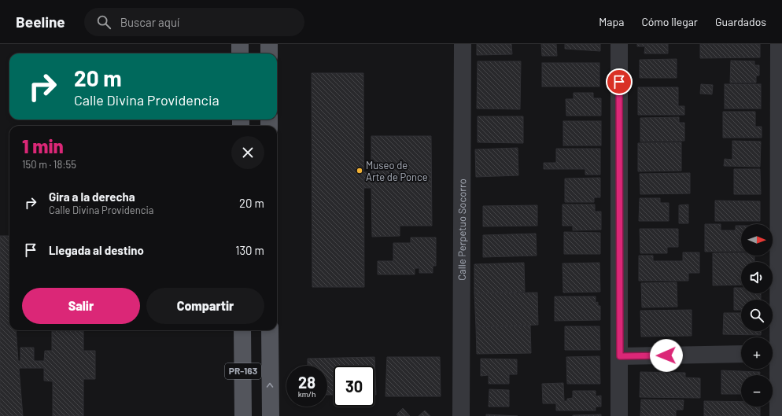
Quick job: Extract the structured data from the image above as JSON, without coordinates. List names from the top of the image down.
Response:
{
  "streets": {
    "main road": ["PR-163"],
    "street": ["Calle Perpetuo Socorro"]
  },
  "places": ["Museo de Arte de Ponce"],
  "north": "right",
  "page": {
    "header": "Beeline",
    "search": "Buscar aquí",
    "nav": ["Mapa", "Cómo llegar", "Guardados"],
    "turn": ["20 m", "Calle Divina Providencia"],
    "heading": ["1 min", "150 m · 18:55"],
    "list": [
      {
        "name": "Gira a la derecha",
        "note": "Calle Divina Providencia",
        "value": "20 m"
      },
      {
        "name": "Llegada al destino",
        "value": "130 m"
      }
    ],
    "map_buttons": ["+", "−"],
    "buttons": ["Salir", "Compartir"],
    "speed": "28 km/h",
    "limit": "30"
  }
}
